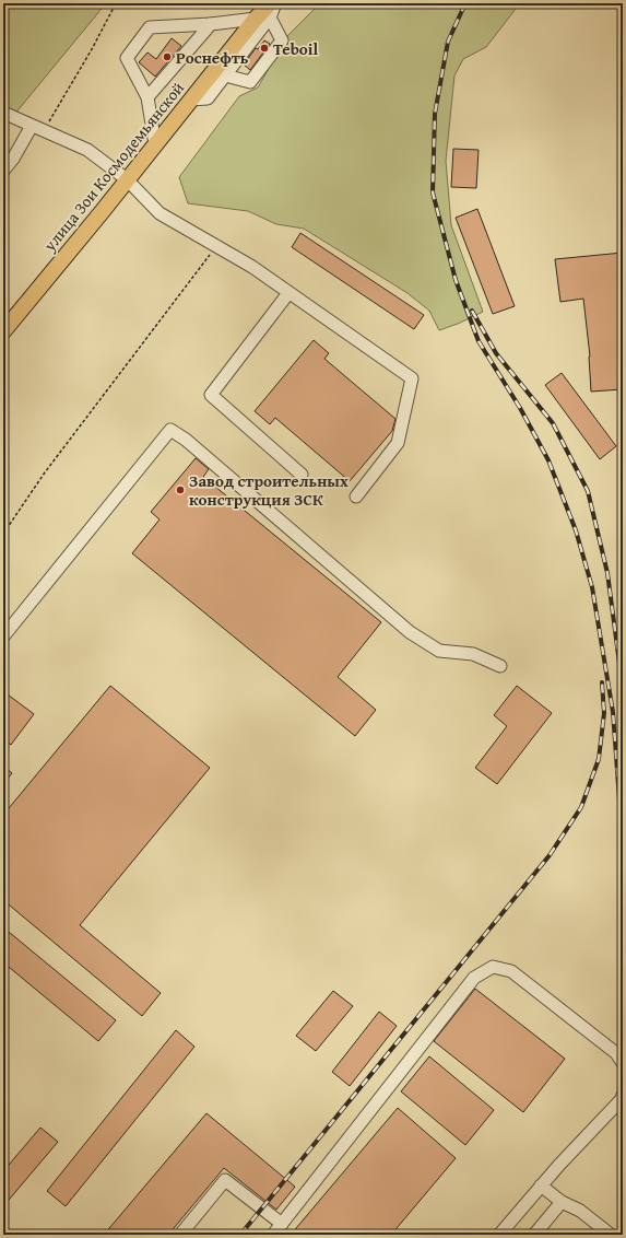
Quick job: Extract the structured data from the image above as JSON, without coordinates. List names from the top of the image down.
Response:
{
  "streets": {
    "main road": ["улица Зои Космодемьянской"]
  },
  "places": ["Teboil", "Роснефть", "Завод строительных конструкция ЗСК"]
}
